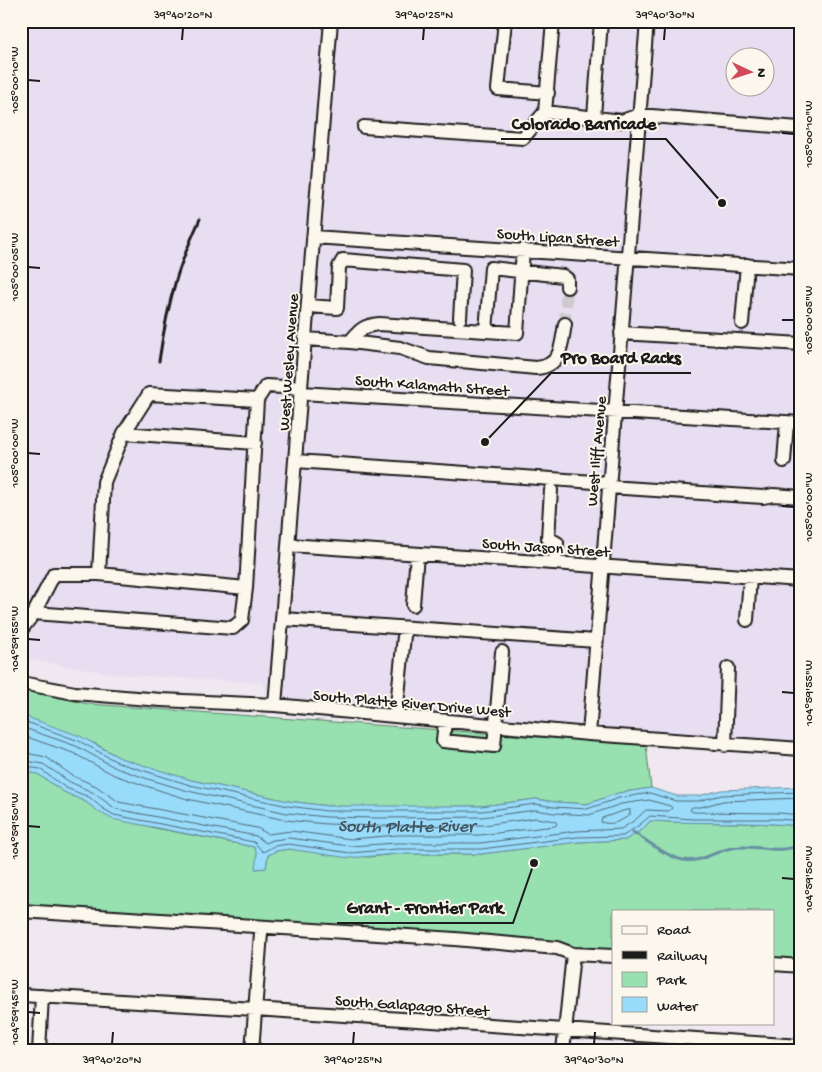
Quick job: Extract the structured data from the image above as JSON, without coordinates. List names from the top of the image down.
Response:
{
  "streets": {
    "street": [
      "South Lipan Street",
      "West Wesley Avenue",
      "South Kalamath Street",
      "West Iliff Avenue",
      "South Jason Street",
      "South Platte River Drive West",
      "South Galapago Street"
    ]
  },
  "crossings": [
    ["South Lipan Street", "West Wesley Avenue"],
    ["South Lipan Street", "West Iliff Avenue"],
    ["West Wesley Avenue", "South Kalamath Street"],
    ["West Wesley Avenue", "South Jason Street"],
    ["West Wesley Avenue", "South Platte River Drive West"],
    ["South Kalamath Street", "West Iliff Avenue"],
    ["West Iliff Avenue", "South Jason Street"],
    ["West Iliff Avenue", "South Platte River Drive West"]
  ],
  "water": ["South Platte River"],
  "places": ["Colorado Barricade", "Pro Board Racks", "Grant - Frontier Park"],
  "legend": [
    "Road",
    "Railway",
    "Park",
    "Water"
  ],
  "north": "right",
  "coordinates": [
    "39°40'20\"N",
    "39°40'25\"N",
    "39°40'30\"N",
    "105°00'10\"W",
    "105°00'05\"W",
    "105°00'00\"W",
    "104°59'55\"W",
    "104°59'50\"W",
    "104°59'45\"W"
  ]
}
